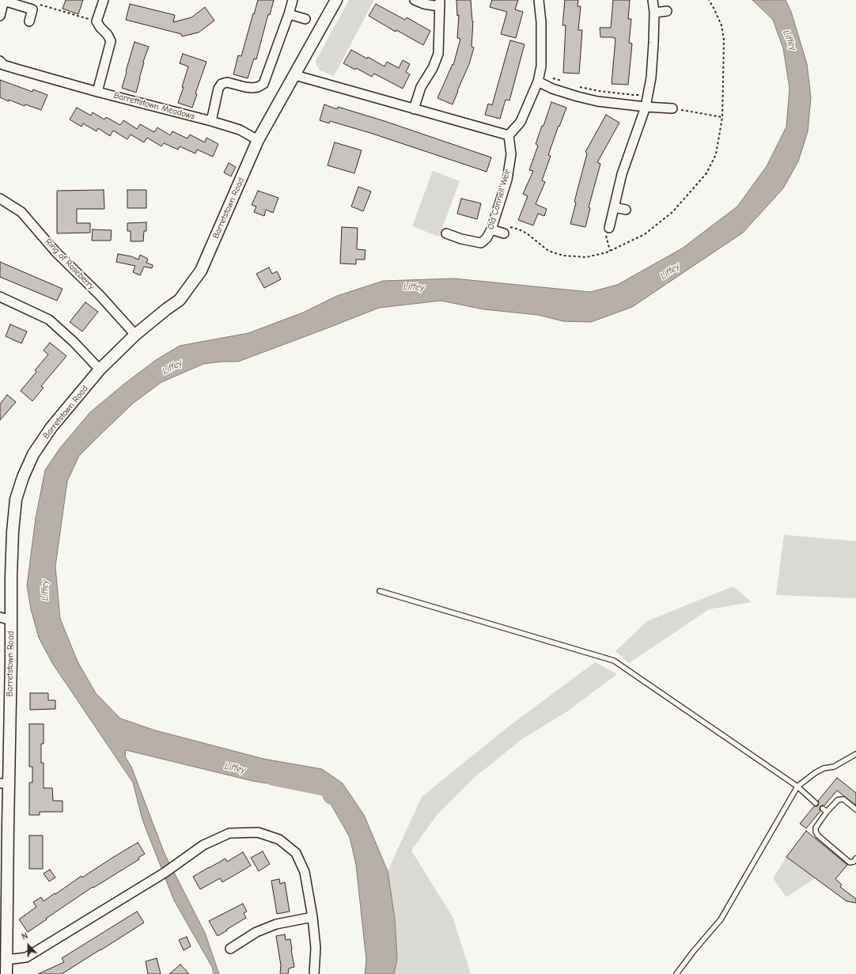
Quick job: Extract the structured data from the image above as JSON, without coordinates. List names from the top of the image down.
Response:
{
  "streets": {
    "street": [
      "Barrettstown Meadows",
      "Old Connell Weir",
      "Barretstown Road",
      "Ring of Roseberry"
    ]
  },
  "crossings": [
    ["Barrettstown Meadows", "Barretstown Road"],
    ["Barretstown Road", "Ring of Roseberry"]
  ],
  "water": ["Liffey"],
  "north": "top"
}
